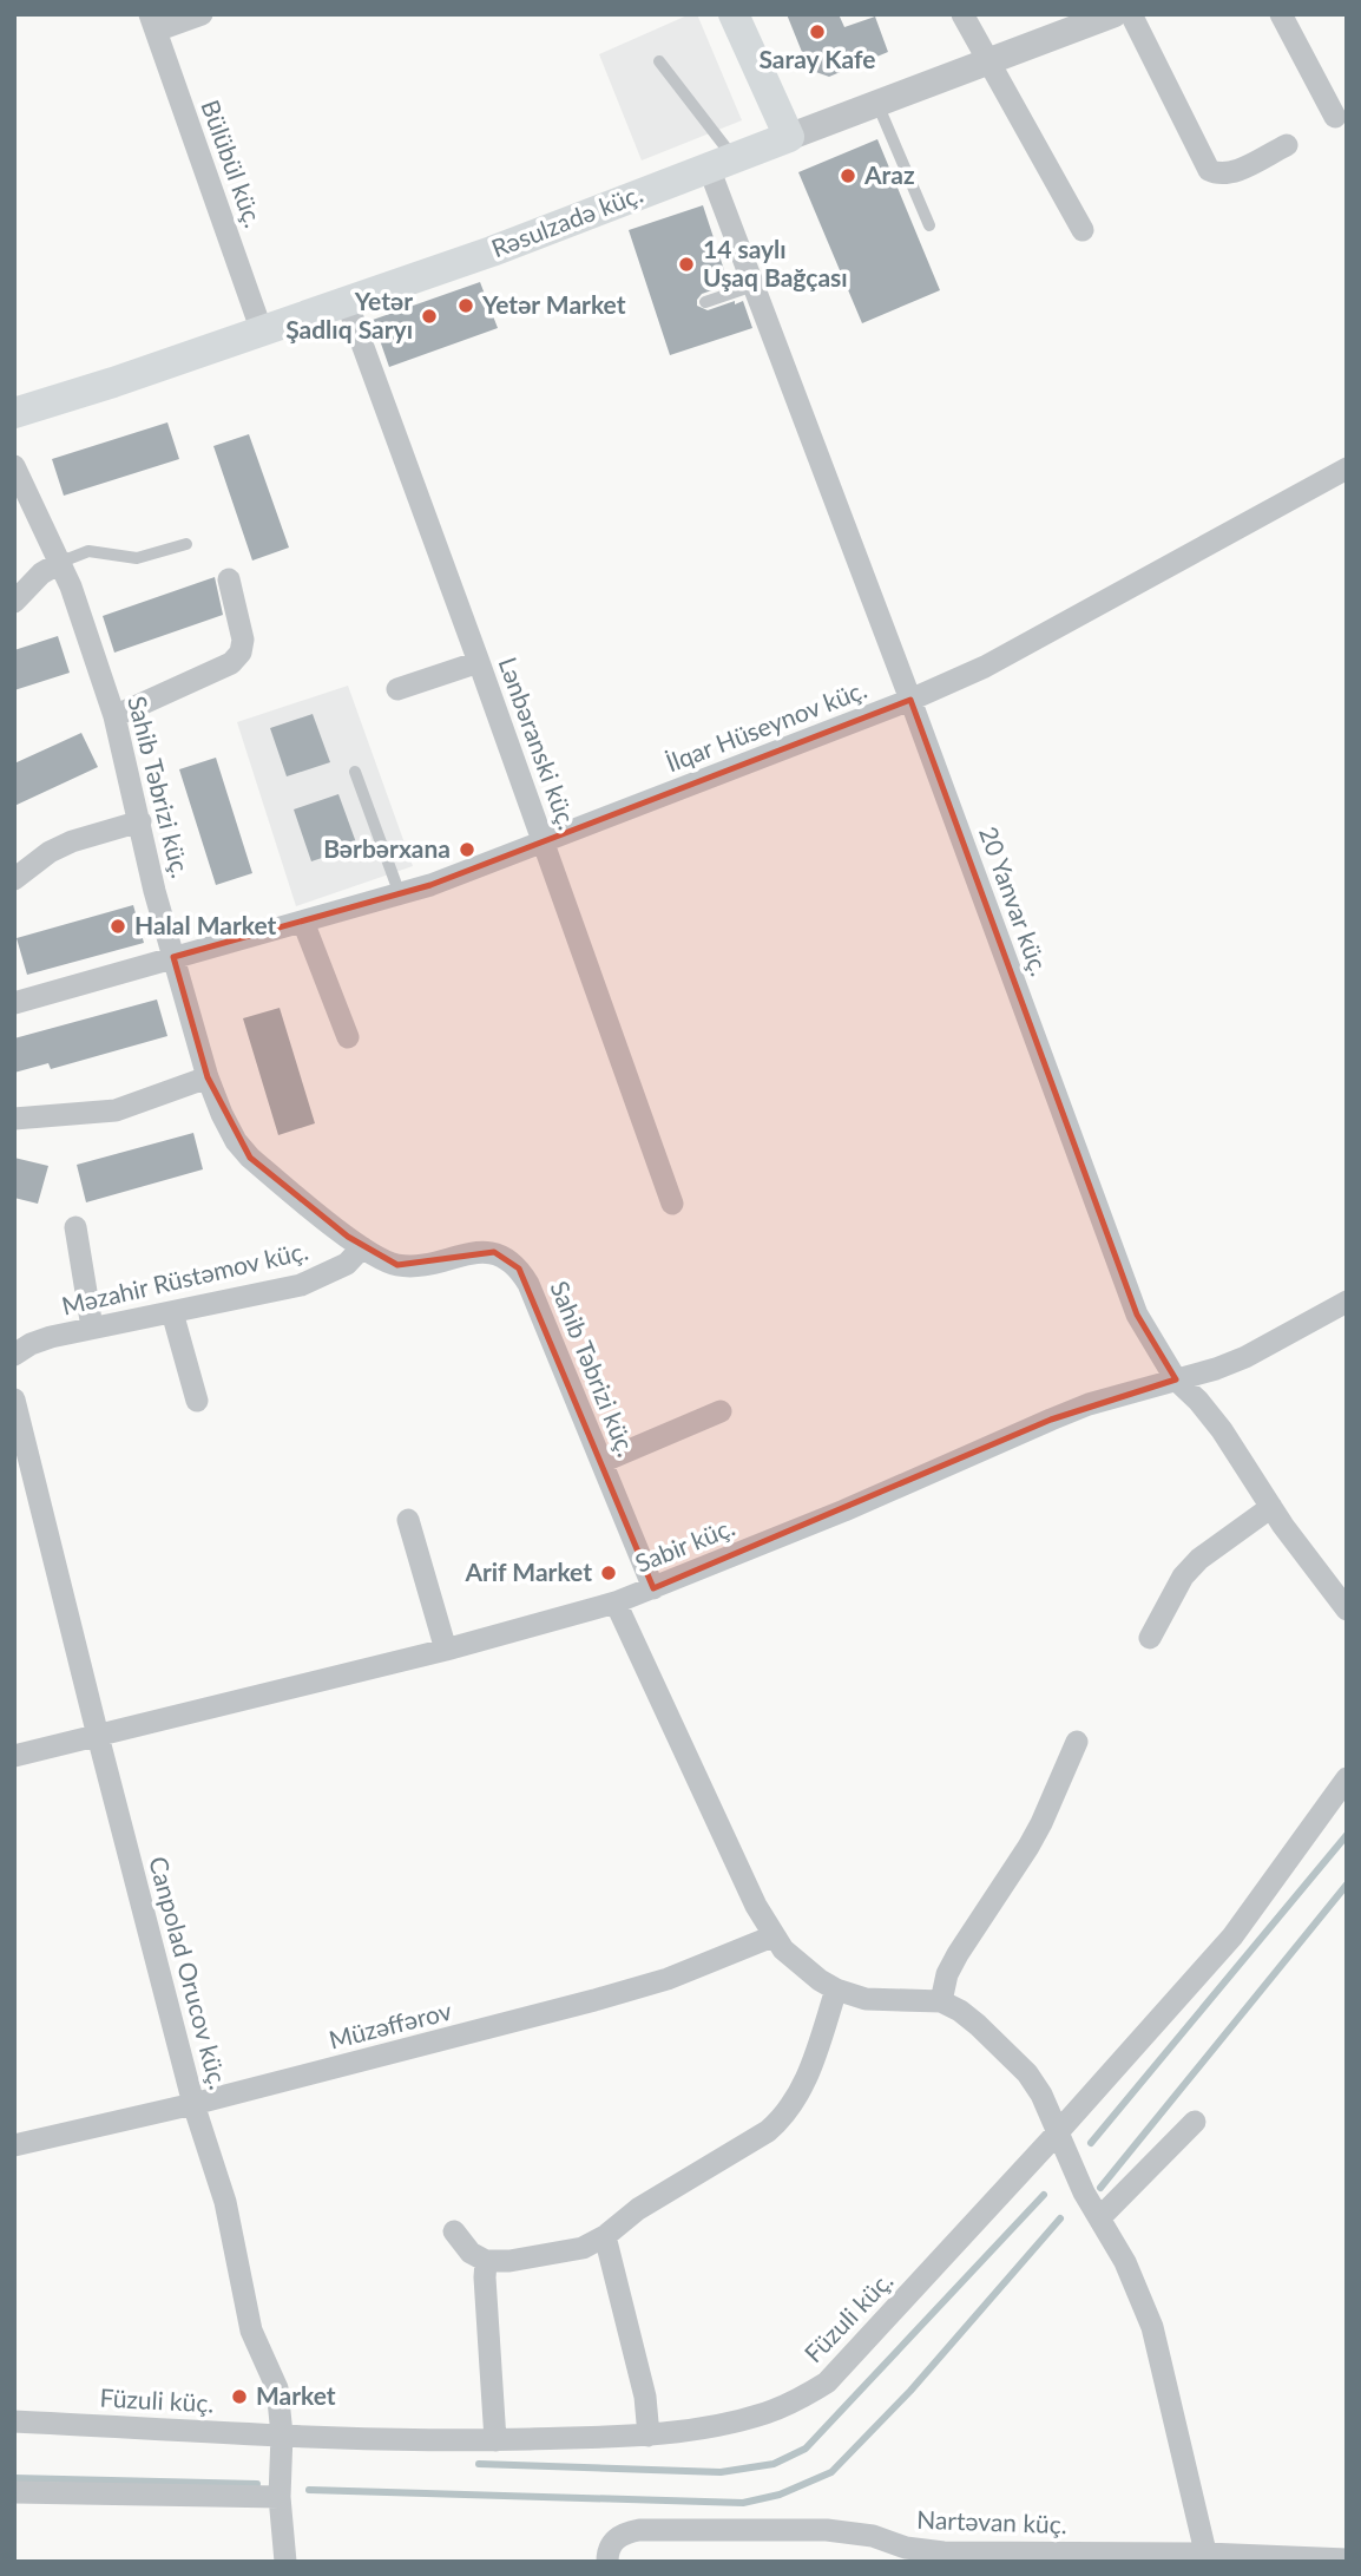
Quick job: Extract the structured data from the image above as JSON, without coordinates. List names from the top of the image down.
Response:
{
  "streets": {
    "main road": ["Rəsulzadə küç."],
    "street": [
      "Bülübül küç.",
      "İlqar Hüseynov küç.",
      "Lənbəranski küç.",
      "Sahib Təbrizi küç.",
      "20 Yanvar küç.",
      "Məzahir Rüstəmov küç.",
      "Sabir küç.",
      "Canpolad Orucov küç.",
      "Müzəffərov",
      "Füzuli küç.",
      "Nartəvan küç."
    ]
  },
  "crossings": [
    ["Bülübül küç.", "Rəsulzadə küç."],
    ["Rəsulzadə küç.", "Lənbəranski küç."],
    ["Rəsulzadə küç.", "20 Yanvar küç."],
    ["İlqar Hüseynov küç.", "Lənbəranski küç."],
    ["İlqar Hüseynov küç.", "Sahib Təbrizi küç."],
    ["İlqar Hüseynov küç.", "20 Yanvar küç."],
    ["Sahib Təbrizi küç.", "Məzahir Rüstəmov küç."],
    ["Sahib Təbrizi küç.", "Sabir küç."],
    ["20 Yanvar küç.", "Sabir küç."],
    ["Sabir küç.", "Canpolad Orucov küç."],
    ["Canpolad Orucov küç.", "Müzəffərov"],
    ["Canpolad Orucov küç.", "Füzuli küç."]
  ],
  "places": [
    "Saray Kafe",
    "Araz",
    "14 saylı Uşaq Bağçası",
    "Yetər Market",
    "Yetər Şadlıq Saryı",
    "Bərbərxana",
    "Halal Market",
    "Arif Market",
    "Market"
  ]
}
